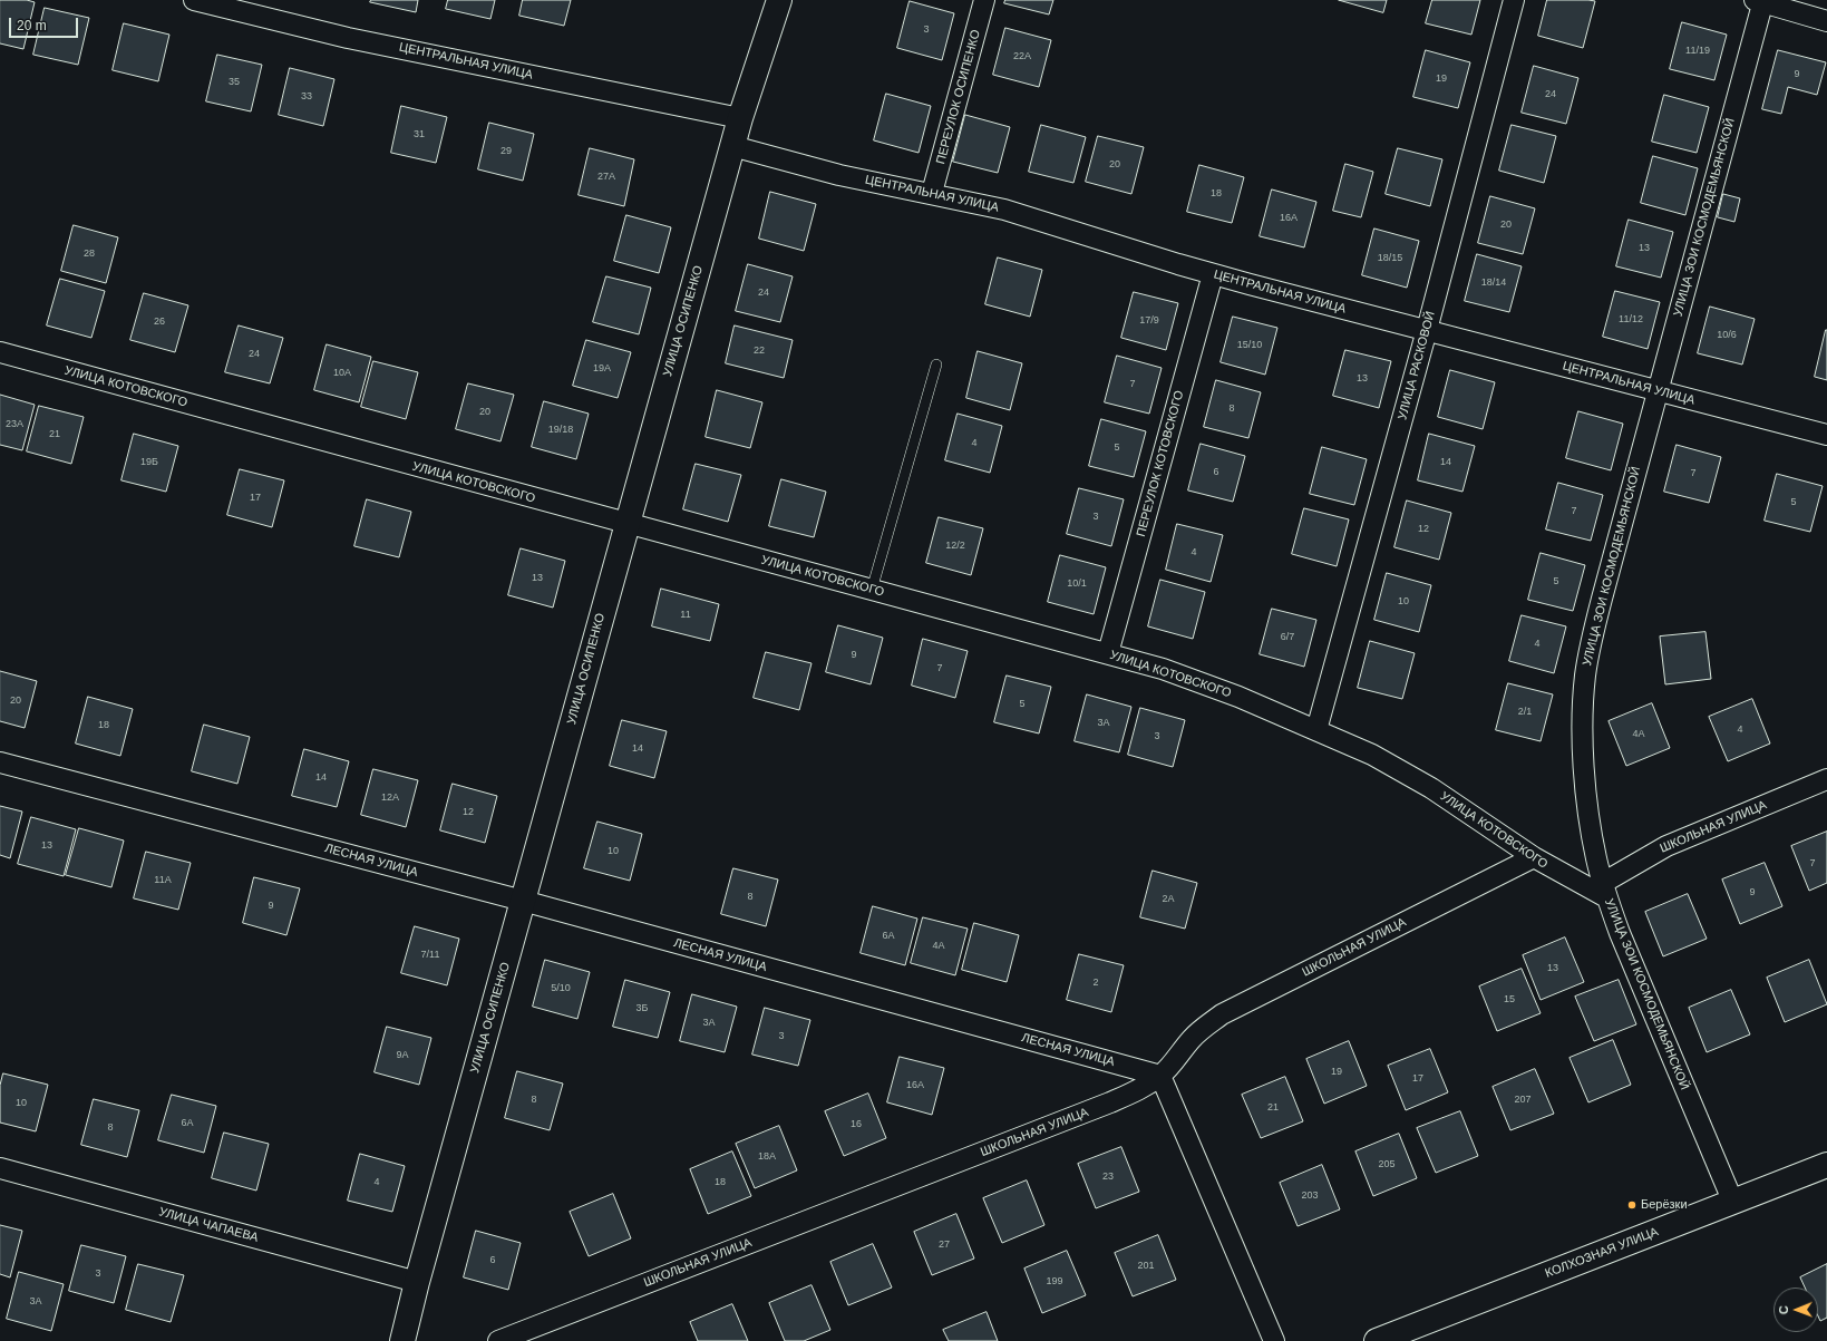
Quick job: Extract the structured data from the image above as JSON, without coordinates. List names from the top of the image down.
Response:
{
  "streets": {
    "street": [
      "ЦЕНТРАЛЬНАЯ УЛИЦА",
      "ПЕРЕУЛОК ОСИПЕНКО",
      "УЛИЦА ЗОИ КОСМОДЕМЬЯНСКОЙ",
      "УЛИЦА ОСИПЕНКО",
      "УЛИЦА РАСКОВОЙ",
      "УЛИЦА КОТОВСКОГО",
      "ПЕРЕУЛОК КОТОВСКОГО",
      "ШКОЛЬНАЯ УЛИЦА",
      "ЛЕСНАЯ УЛИЦА",
      "УЛИЦА ЧАПАЕВА",
      "КОЛХОЗНАЯ УЛИЦА"
    ]
  },
  "crossings": [
    ["ЦЕНТРАЛЬНАЯ УЛИЦА", "ПЕРЕУЛОК ОСИПЕНКО"],
    ["ЦЕНТРАЛЬНАЯ УЛИЦА", "УЛИЦА ЗОИ КОСМОДЕМЬЯНСКОЙ"],
    ["ЦЕНТРАЛЬНАЯ УЛИЦА", "УЛИЦА ОСИПЕНКО"],
    ["ЦЕНТРАЛЬНАЯ УЛИЦА", "УЛИЦА РАСКОВОЙ"],
    ["ЦЕНТРАЛЬНАЯ УЛИЦА", "ПЕРЕУЛОК КОТОВСКОГО"],
    ["УЛИЦА ЗОИ КОСМОДЕМЬЯНСКОЙ", "УЛИЦА КОТОВСКОГО"],
    ["УЛИЦА ЗОИ КОСМОДЕМЬЯНСКОЙ", "ШКОЛЬНАЯ УЛИЦА"],
    ["УЛИЦА ЗОИ КОСМОДЕМЬЯНСКОЙ", "КОЛХОЗНАЯ УЛИЦА"],
    ["УЛИЦА ОСИПЕНКО", "УЛИЦА КОТОВСКОГО"],
    ["УЛИЦА ОСИПЕНКО", "ЛЕСНАЯ УЛИЦА"],
    ["УЛИЦА ОСИПЕНКО", "УЛИЦА ЧАПАЕВА"],
    ["УЛИЦА РАСКОВОЙ", "УЛИЦА КОТОВСКОГО"],
    ["УЛИЦА КОТОВСКОГО", "ПЕРЕУЛОК КОТОВСКОГО"],
    ["УЛИЦА КОТОВСКОГО", "ШКОЛЬНАЯ УЛИЦА"],
    ["ШКОЛЬНАЯ УЛИЦА", "ЛЕСНАЯ УЛИЦА"]
  ],
  "places": ["Берёзки"],
  "house_numbers": [
    "3",
    "11/19",
    "22А",
    "9",
    "19",
    "35",
    "24",
    "33",
    "31",
    "29",
    "20",
    "27А",
    "18",
    "16А",
    "20",
    "13",
    "28",
    "18/15",
    "18/14",
    "24",
    "11/12",
    "17/9",
    "26",
    "10/6",
    "15/10",
    "22",
    "24",
    "19А",
    "10А",
    "13",
    "7",
    "8",
    "20",
    "23А",
    "19/18",
    "21",
    "4",
    "5",
    "19Б",
    "14",
    "6",
    "7",
    "17",
    "5",
    "7",
    "3",
    "12",
    "12/2",
    "4",
    "13",
    "5",
    "10/1",
    "10",
    "11",
    "6/7",
    "4",
    "9",
    "7",
    "20",
    "5",
    "2/1",
    "3А",
    "18",
    "4",
    "4А",
    "3",
    "14",
    "14",
    "12А",
    "12",
    "13",
    "10",
    "7",
    "11А",
    "9",
    "8",
    "2А",
    "9",
    "6А",
    "4А",
    "7/11",
    "13",
    "2",
    "5/10",
    "15",
    "3Б",
    "3А",
    "3",
    "9А",
    "19",
    "17",
    "16А",
    "8",
    "207",
    "10",
    "21",
    "6А",
    "16",
    "8",
    "18А",
    "205",
    "23",
    "4",
    "18",
    "203",
    "27",
    "6",
    "201",
    "3",
    "199",
    "3А"
  ],
  "scale_bar": "20 m",
  "north": "left"
}
